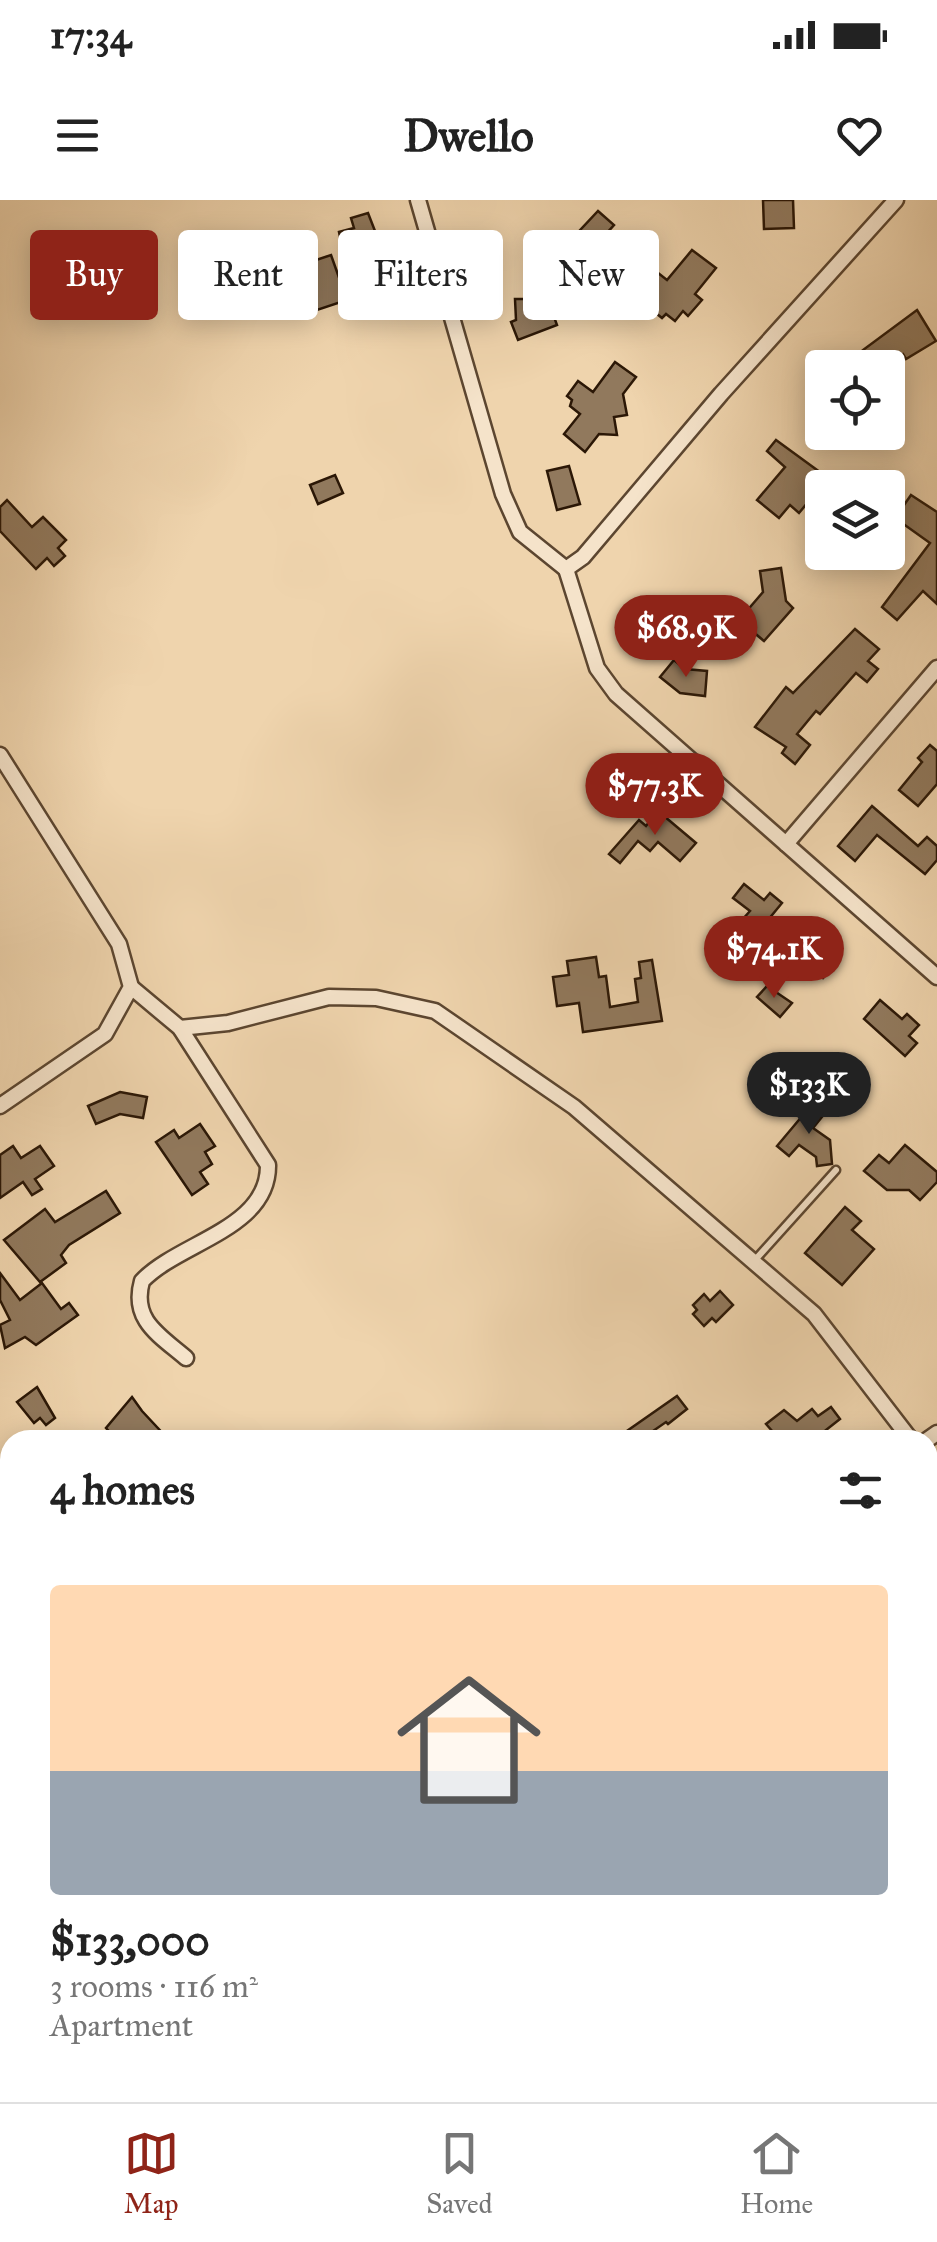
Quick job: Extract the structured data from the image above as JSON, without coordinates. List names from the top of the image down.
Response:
{
  "page": {
    "status": "17:34",
    "header": "Dwello",
    "chip": [
      "Buy",
      "Rent",
      "Filters",
      "New"
    ],
    "price": [
      "$68.9K",
      "$77.3K",
      "$74.1K",
      "$133K"
    ],
    "heading": "4 homes",
    "list": [
      {
        "name": "$133,000",
        "note": "3 rooms · 116 m² · Apartment"
      }
    ],
    "tabs": ["Map", "Saved", "Home"]
  }
}
